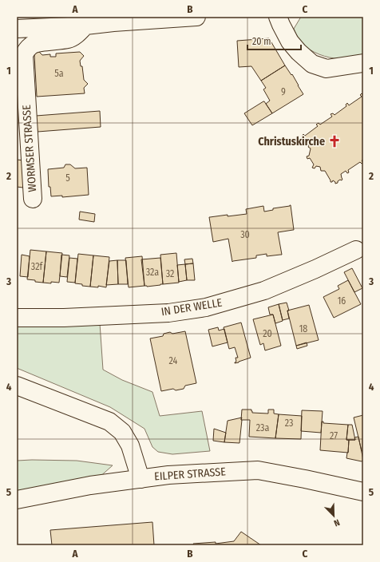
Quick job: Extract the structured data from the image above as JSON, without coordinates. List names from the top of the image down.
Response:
{
  "streets": {
    "street": ["WORMSER STRASSE", "IN DER WELLE", "EILPER STRASSE"]
  },
  "places": {
    "church": ["Christuskirche"]
  },
  "house_numbers": [
    "5a",
    "9",
    "5",
    "30",
    "32f",
    "32a",
    "32",
    "16",
    "18",
    "20",
    "24",
    "23",
    "23a",
    "27"
  ],
  "scale_bar": "20 m",
  "north": "bottom right",
  "grid": {
    "columns": ["A", "B", "C"],
    "rows": [
      "1",
      "2",
      "3",
      "4",
      "5"
    ]
  }
}
